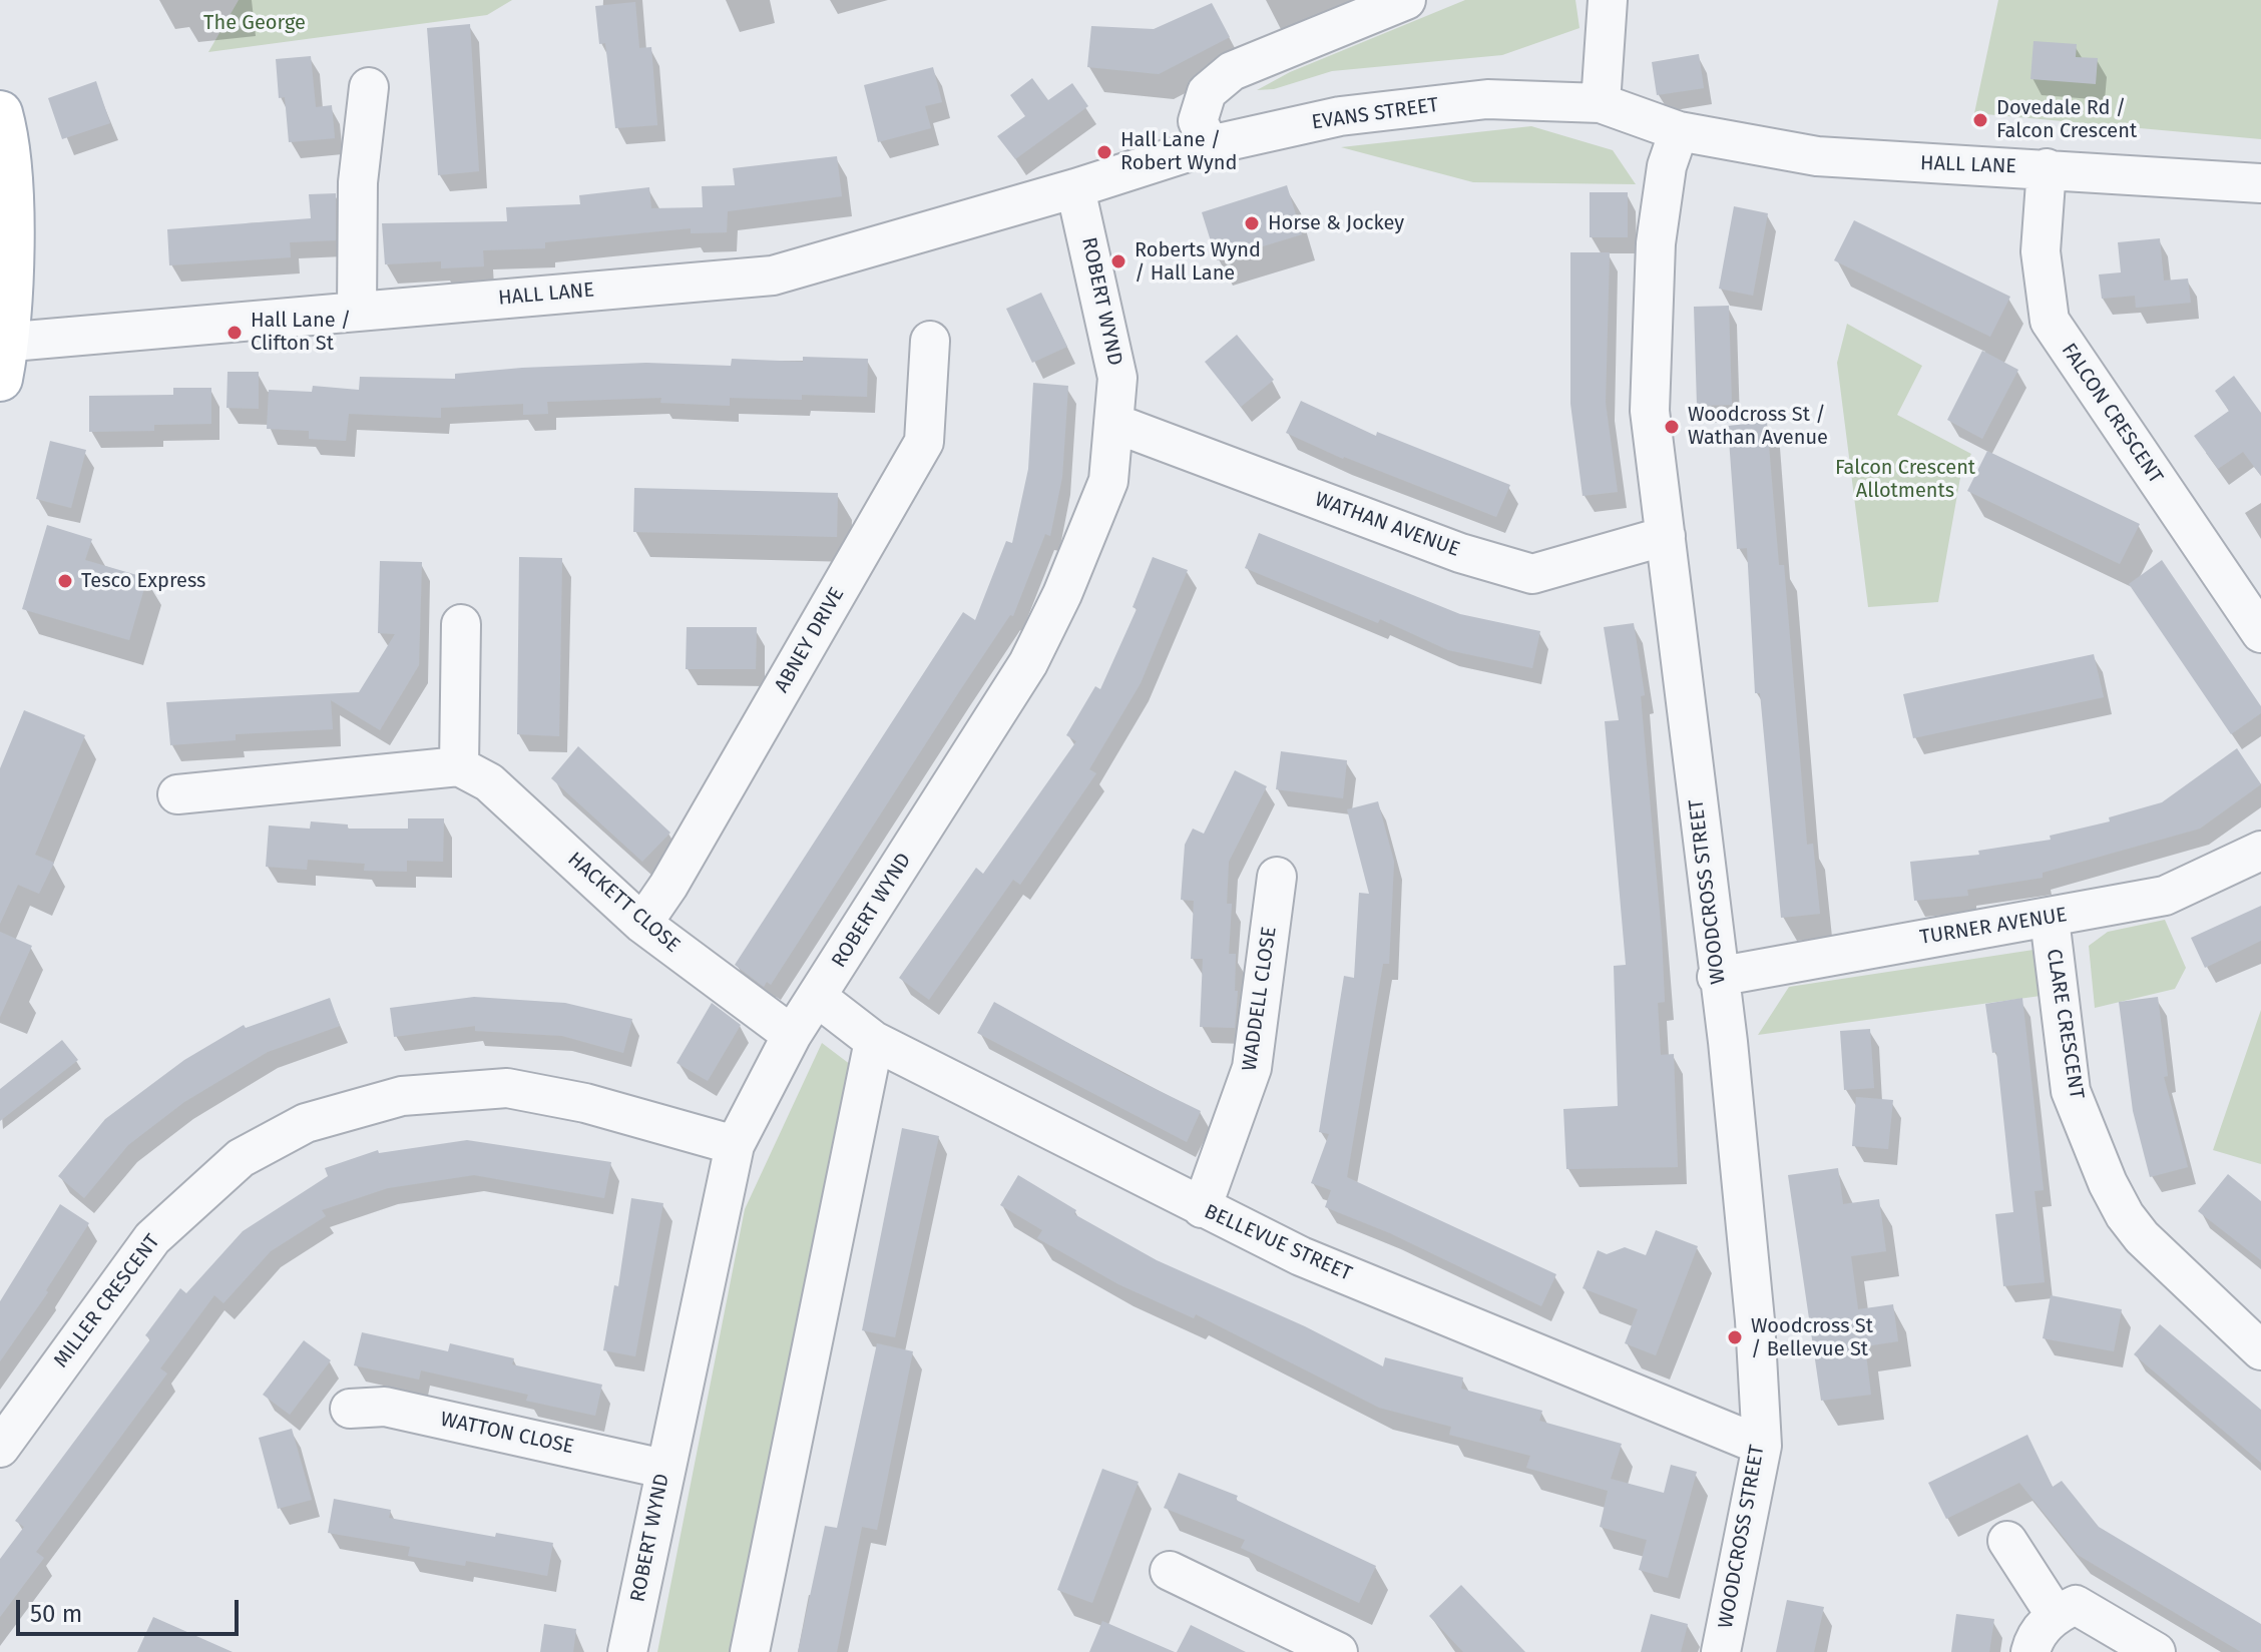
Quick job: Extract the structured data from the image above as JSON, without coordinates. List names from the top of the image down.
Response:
{
  "streets": {
    "street": [
      "EVANS STREET",
      "HALL LANE",
      "ROBERT WYND",
      "FALCON CRESCENT",
      "WATHAN AVENUE",
      "ABNEY DRIVE",
      "WOODCROSS STREET",
      "HACKETT CLOSE",
      "TURNER AVENUE",
      "WADDELL CLOSE",
      "CLARE CRESCENT",
      "BELLEVUE STREET",
      "MILLER CRESCENT",
      "WATTON CLOSE"
    ]
  },
  "crossings": [
    ["EVANS STREET", "HALL LANE"],
    ["EVANS STREET", "ROBERT WYND"],
    ["EVANS STREET", "WOODCROSS STREET"],
    ["HALL LANE", "ROBERT WYND"],
    ["HALL LANE", "FALCON CRESCENT"],
    ["HALL LANE", "WOODCROSS STREET"],
    ["ROBERT WYND", "WATHAN AVENUE"],
    ["ROBERT WYND", "HACKETT CLOSE"],
    ["ROBERT WYND", "BELLEVUE STREET"],
    ["ROBERT WYND", "MILLER CRESCENT"],
    ["ROBERT WYND", "WATTON CLOSE"],
    ["WATHAN AVENUE", "WOODCROSS STREET"],
    ["ABNEY DRIVE", "HACKETT CLOSE"],
    ["WOODCROSS STREET", "TURNER AVENUE"],
    ["WOODCROSS STREET", "BELLEVUE STREET"],
    ["TURNER AVENUE", "CLARE CRESCENT"],
    ["WADDELL CLOSE", "BELLEVUE STREET"]
  ],
  "parks": ["The George", "Falcon Crescent Allotments"],
  "places": [
    "Dovedale Rd / Falcon Crescent",
    "Hall Lane / Robert Wynd",
    "Horse & Jockey",
    "Roberts Wynd / Hall Lane",
    "Hall Lane / Clifton St",
    "Woodcross St / Wathan Avenue",
    "Tesco Express",
    "Woodcross St / Bellevue St"
  ],
  "scale_bar": "50 m"
}
